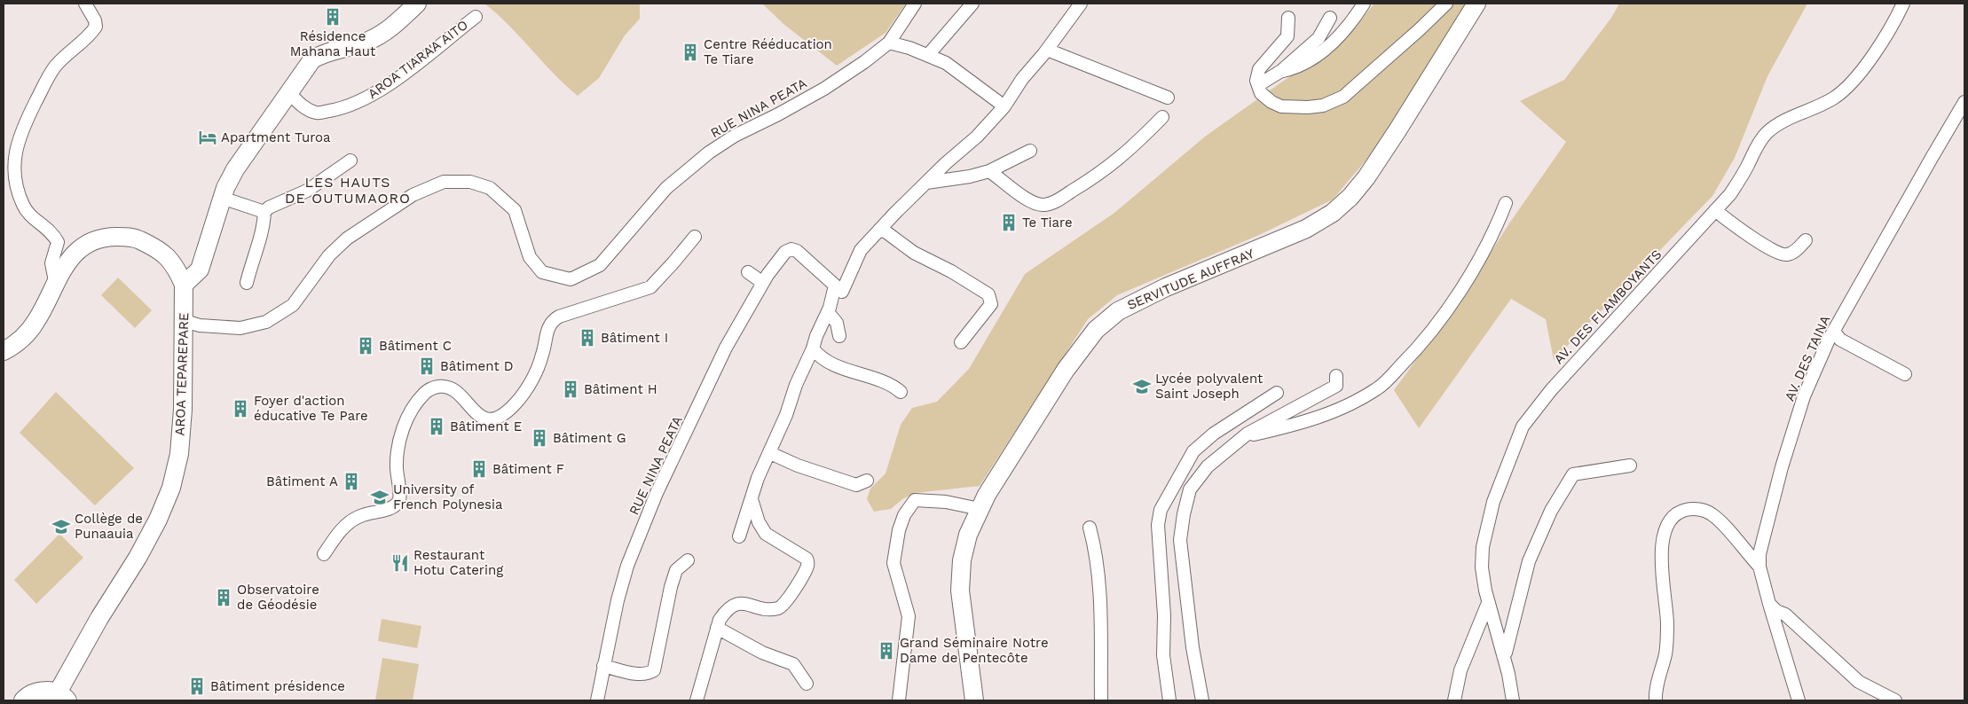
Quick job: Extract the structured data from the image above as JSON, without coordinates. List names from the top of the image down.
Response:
{
  "streets": {
    "main road": ["SERVITUDE AUFFRAY", "AROA TEPAREPARE"],
    "street": [
      "AROA TIARA'A AITO",
      "RUE NINA PEATA",
      "AV. DES FLAMBOYANTS",
      "AV. DES TAINA"
    ]
  },
  "crossings": [
    ["RUE NINA PEATA", "AROA TEPAREPARE"]
  ],
  "districts": ["LES HAUTS DE OUTUMAORO"],
  "places": {
    "building": [
      "Résidence Mahana Haut",
      "Centre Rééducation Te Tiare",
      "Te Tiare",
      "Bâtiment I",
      "Bâtiment C",
      "Bâtiment D",
      "Bâtiment H",
      "Foyer d'action éducative Te Pare",
      "Bâtiment E",
      "Bâtiment G",
      "Bâtiment F",
      "Bâtiment A",
      "Observatoire de Géodésie",
      "Grand Séminaire Notre Dame de Pentecôte",
      "Bâtiment présidence"
    ],
    "hotel": ["Apartment Turoa"],
    "school or university": ["Lycée polyvalent Saint Joseph", "University of French Polynesia", "Collège de Punaauia"],
    "restaurant": ["Restaurant Hotu Catering"]
  }
}
